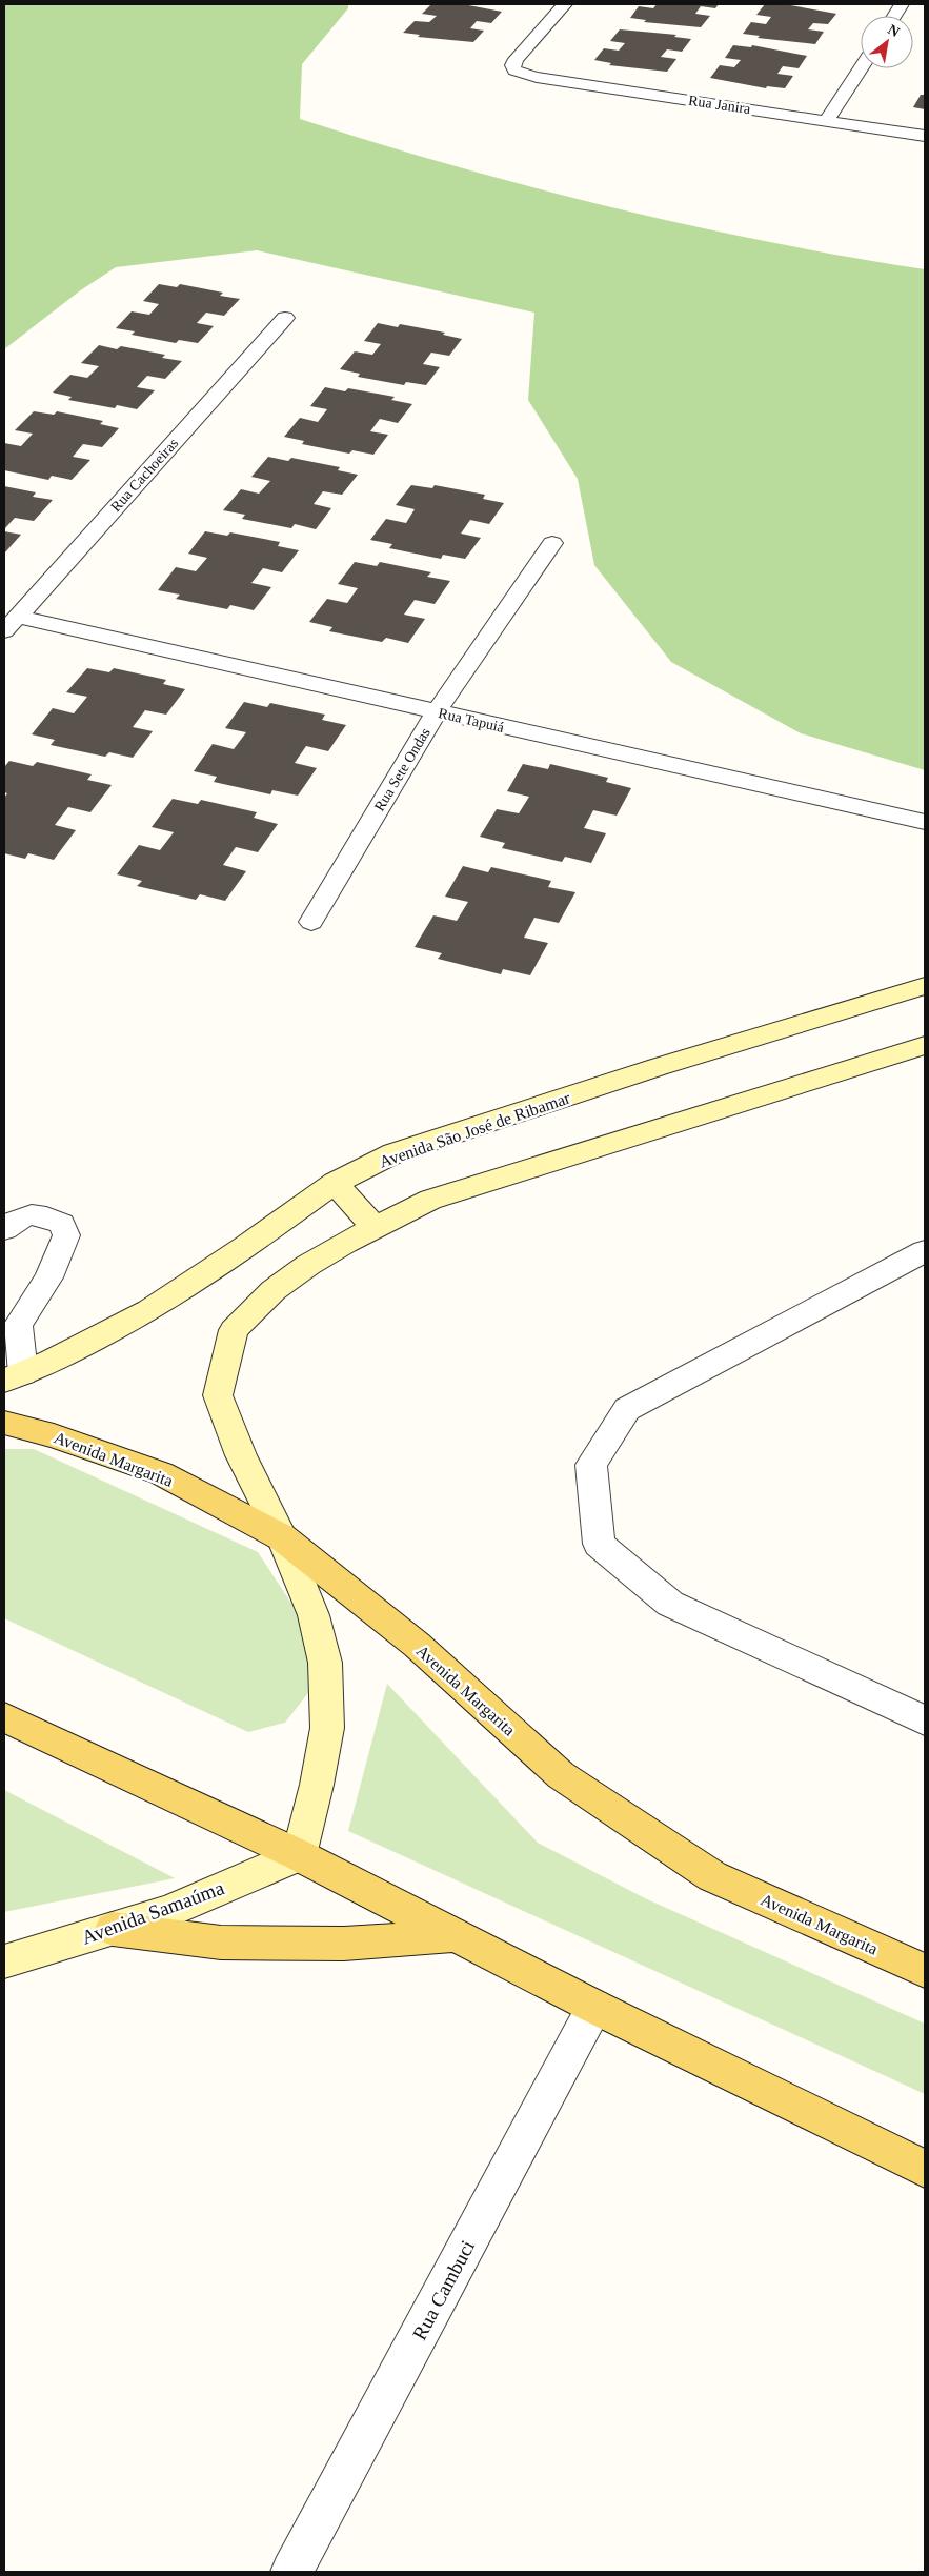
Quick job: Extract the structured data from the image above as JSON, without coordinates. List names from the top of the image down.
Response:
{
  "streets": {
    "main road": ["Avenida Margarita"],
    "street": [
      "Rua Janira",
      "Rua Cachoeiras",
      "Rua Tapuiá",
      "Rua Sete Ondas",
      "Avenida São José de Ribamar",
      "Avenida Samaúma",
      "Rua Cambuci"
    ]
  },
  "crossings": [
    ["Rua Cachoeiras", "Rua Tapuiá"],
    ["Rua Tapuiá", "Rua Sete Ondas"]
  ],
  "north": "top right"
}
